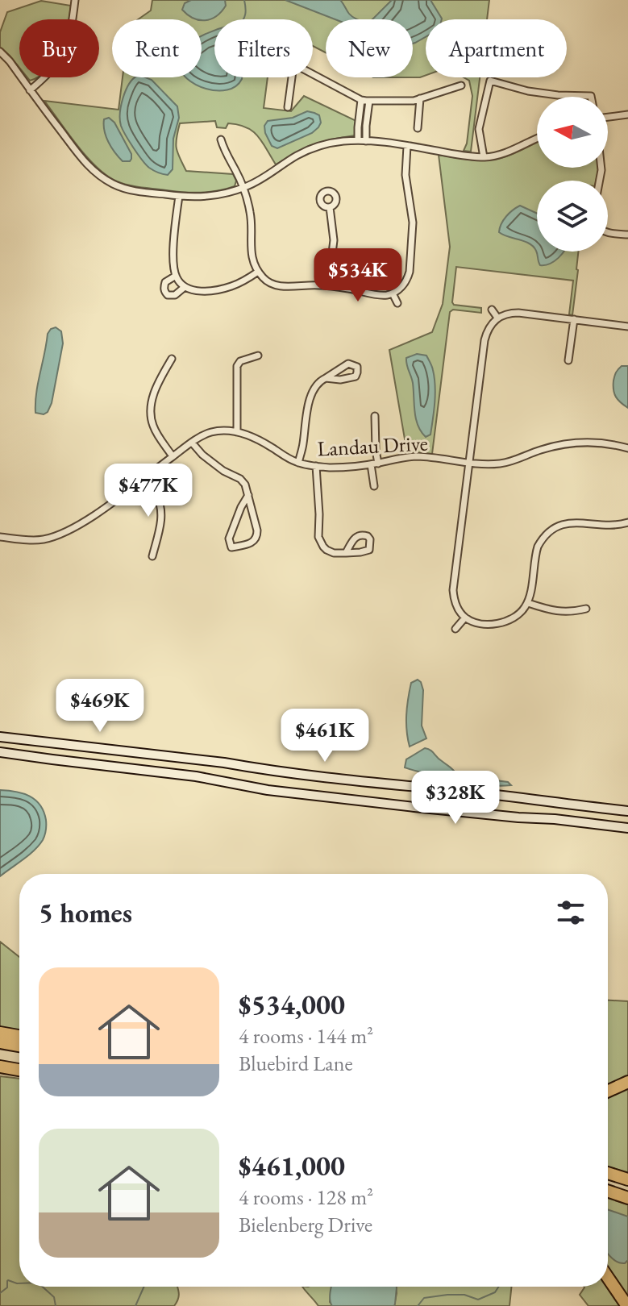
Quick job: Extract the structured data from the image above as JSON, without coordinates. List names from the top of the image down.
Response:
{
  "streets": {
    "street": ["Landau Drive"]
  },
  "north": "left",
  "page": {
    "chip": [
      "Buy",
      "Rent",
      "Filters",
      "New",
      "Apartment"
    ],
    "price": [
      "$534K",
      "$477K",
      "$469K",
      "$461K",
      "$328K"
    ],
    "heading": "5 homes",
    "list": [
      {
        "name": "$534,000",
        "note": "4 rooms · 144 m² · Bluebird Lane"
      },
      {
        "name": "$461,000",
        "note": "4 rooms · 128 m² · Bielenberg Drive"
      }
    ]
  }
}
